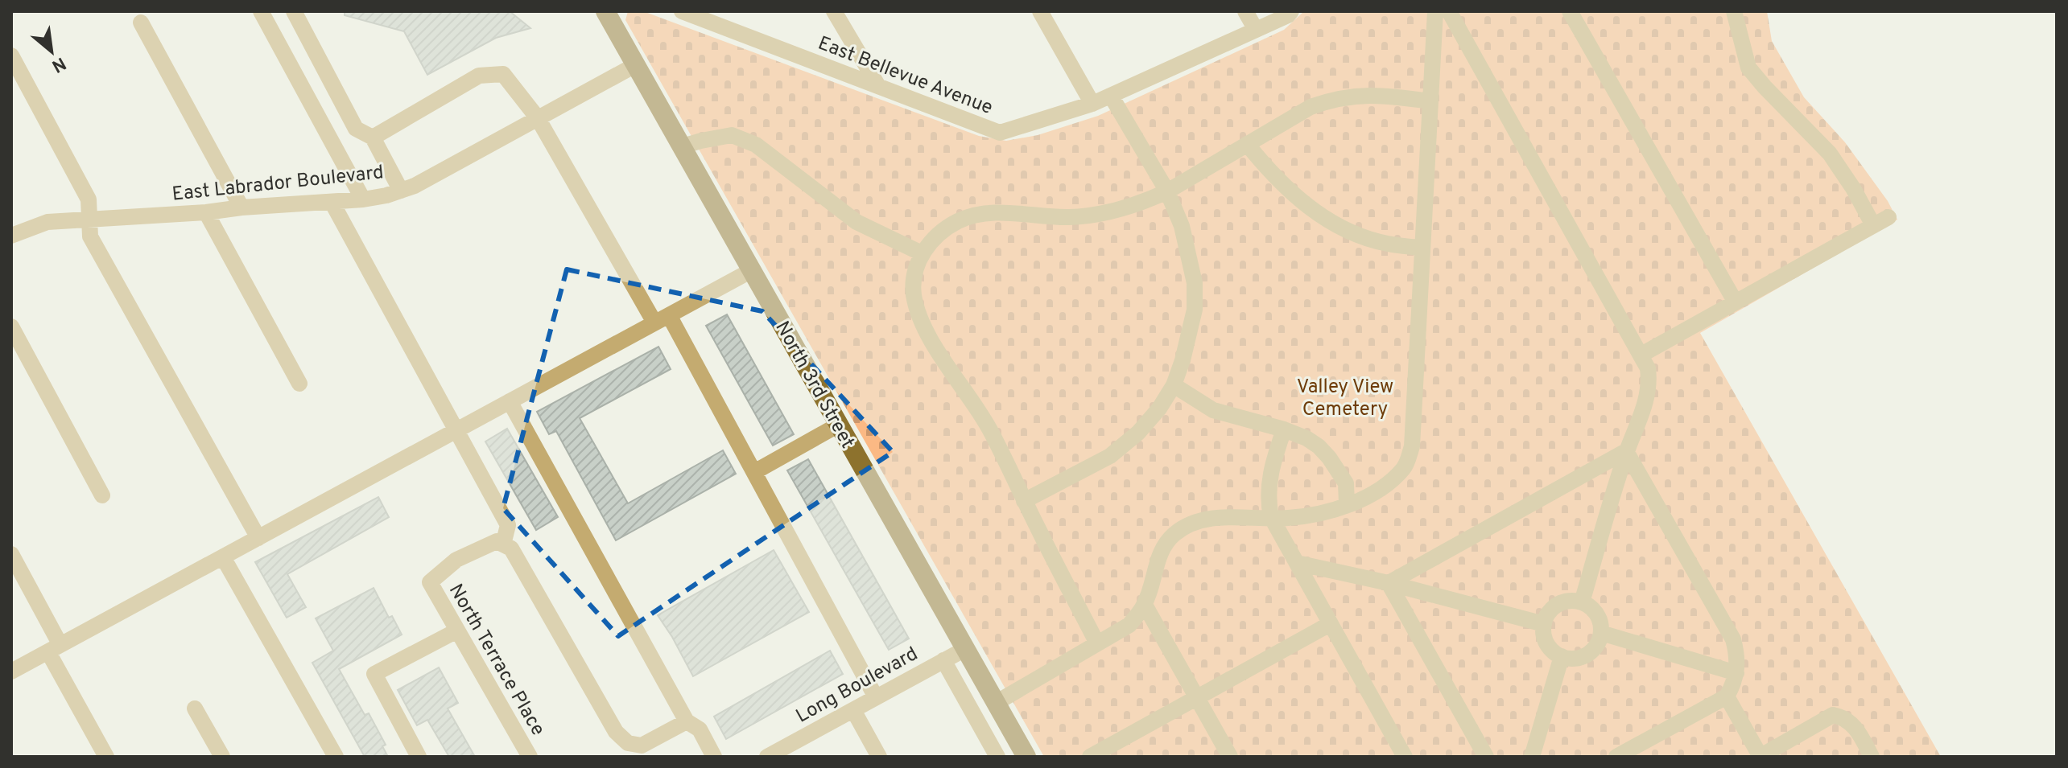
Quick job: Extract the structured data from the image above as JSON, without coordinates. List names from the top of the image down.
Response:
{
  "streets": {
    "main road": ["North 3rd Street"],
    "street": [
      "East Bellevue Avenue",
      "East Labrador Boulevard",
      "North Terrace Place",
      "Long Boulevard"
    ]
  },
  "crossings": [
    ["East Labrador Boulevard", "North 3rd Street"],
    ["North 3rd Street", "Long Boulevard"]
  ],
  "parks": ["Valley View Cemetery"],
  "north": "bottom right"
}
